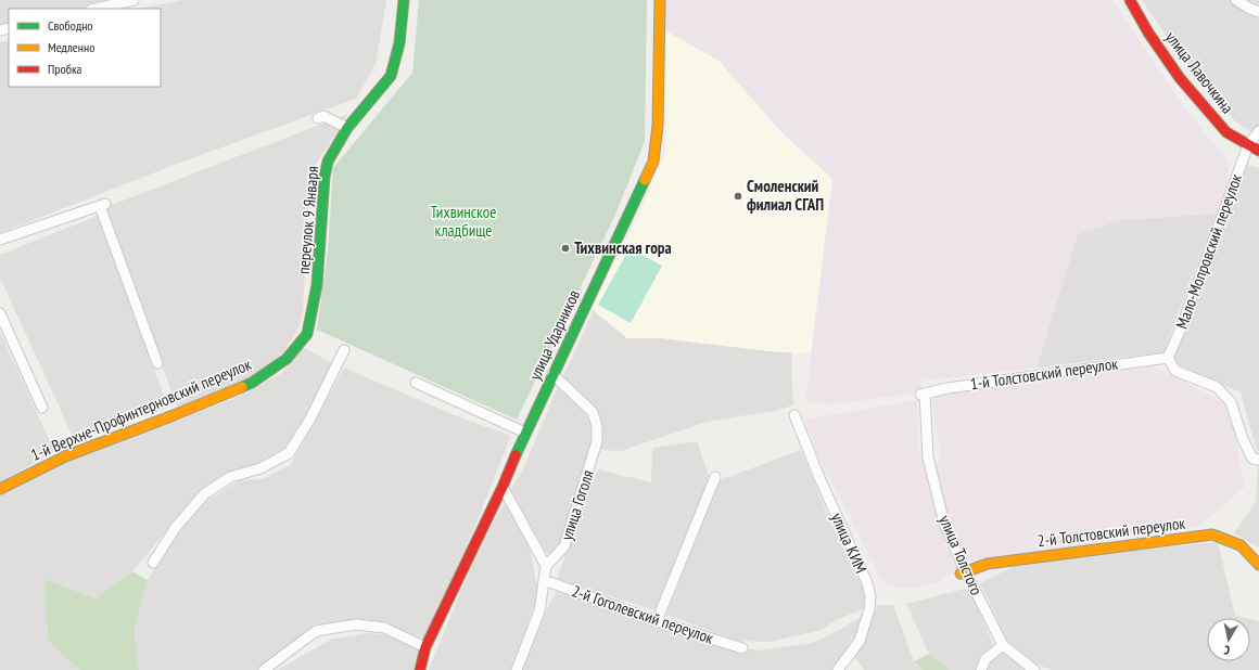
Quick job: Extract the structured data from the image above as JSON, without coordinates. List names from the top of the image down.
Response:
{
  "streets": {
    "street": [
      "улица Лавочкина",
      "переулок 9 Января",
      "Мало-Мопровский переулок",
      "улица Ударников",
      "1-й Толстовский переулок",
      "1-й Верхне-Профинтерновский переулок",
      "улица Гоголя",
      "2-й Толстовский переулок",
      "улица КИМ",
      "улица Толстого",
      "2-й Гоголевский переулок"
    ]
  },
  "crossings": [
    ["улица Лавочкина", "Мало-Мопровский переулок"],
    ["переулок 9 Января", "1-й Верхне-Профинтерновский переулок"],
    ["Мало-Мопровский переулок", "1-й Толстовский переулок"],
    ["улица Ударников", "улица Гоголя"],
    ["1-й Толстовский переулок", "улица Толстого"],
    ["2-й Толстовский переулок", "улица Толстого"]
  ],
  "parks": ["Тихвинское кладбище"],
  "places": ["Смоленский филиал СГАП", "Тихвинская гора"],
  "legend": ["Свободно", "Медленно", "Пробка"],
  "north": "bottom"
}
